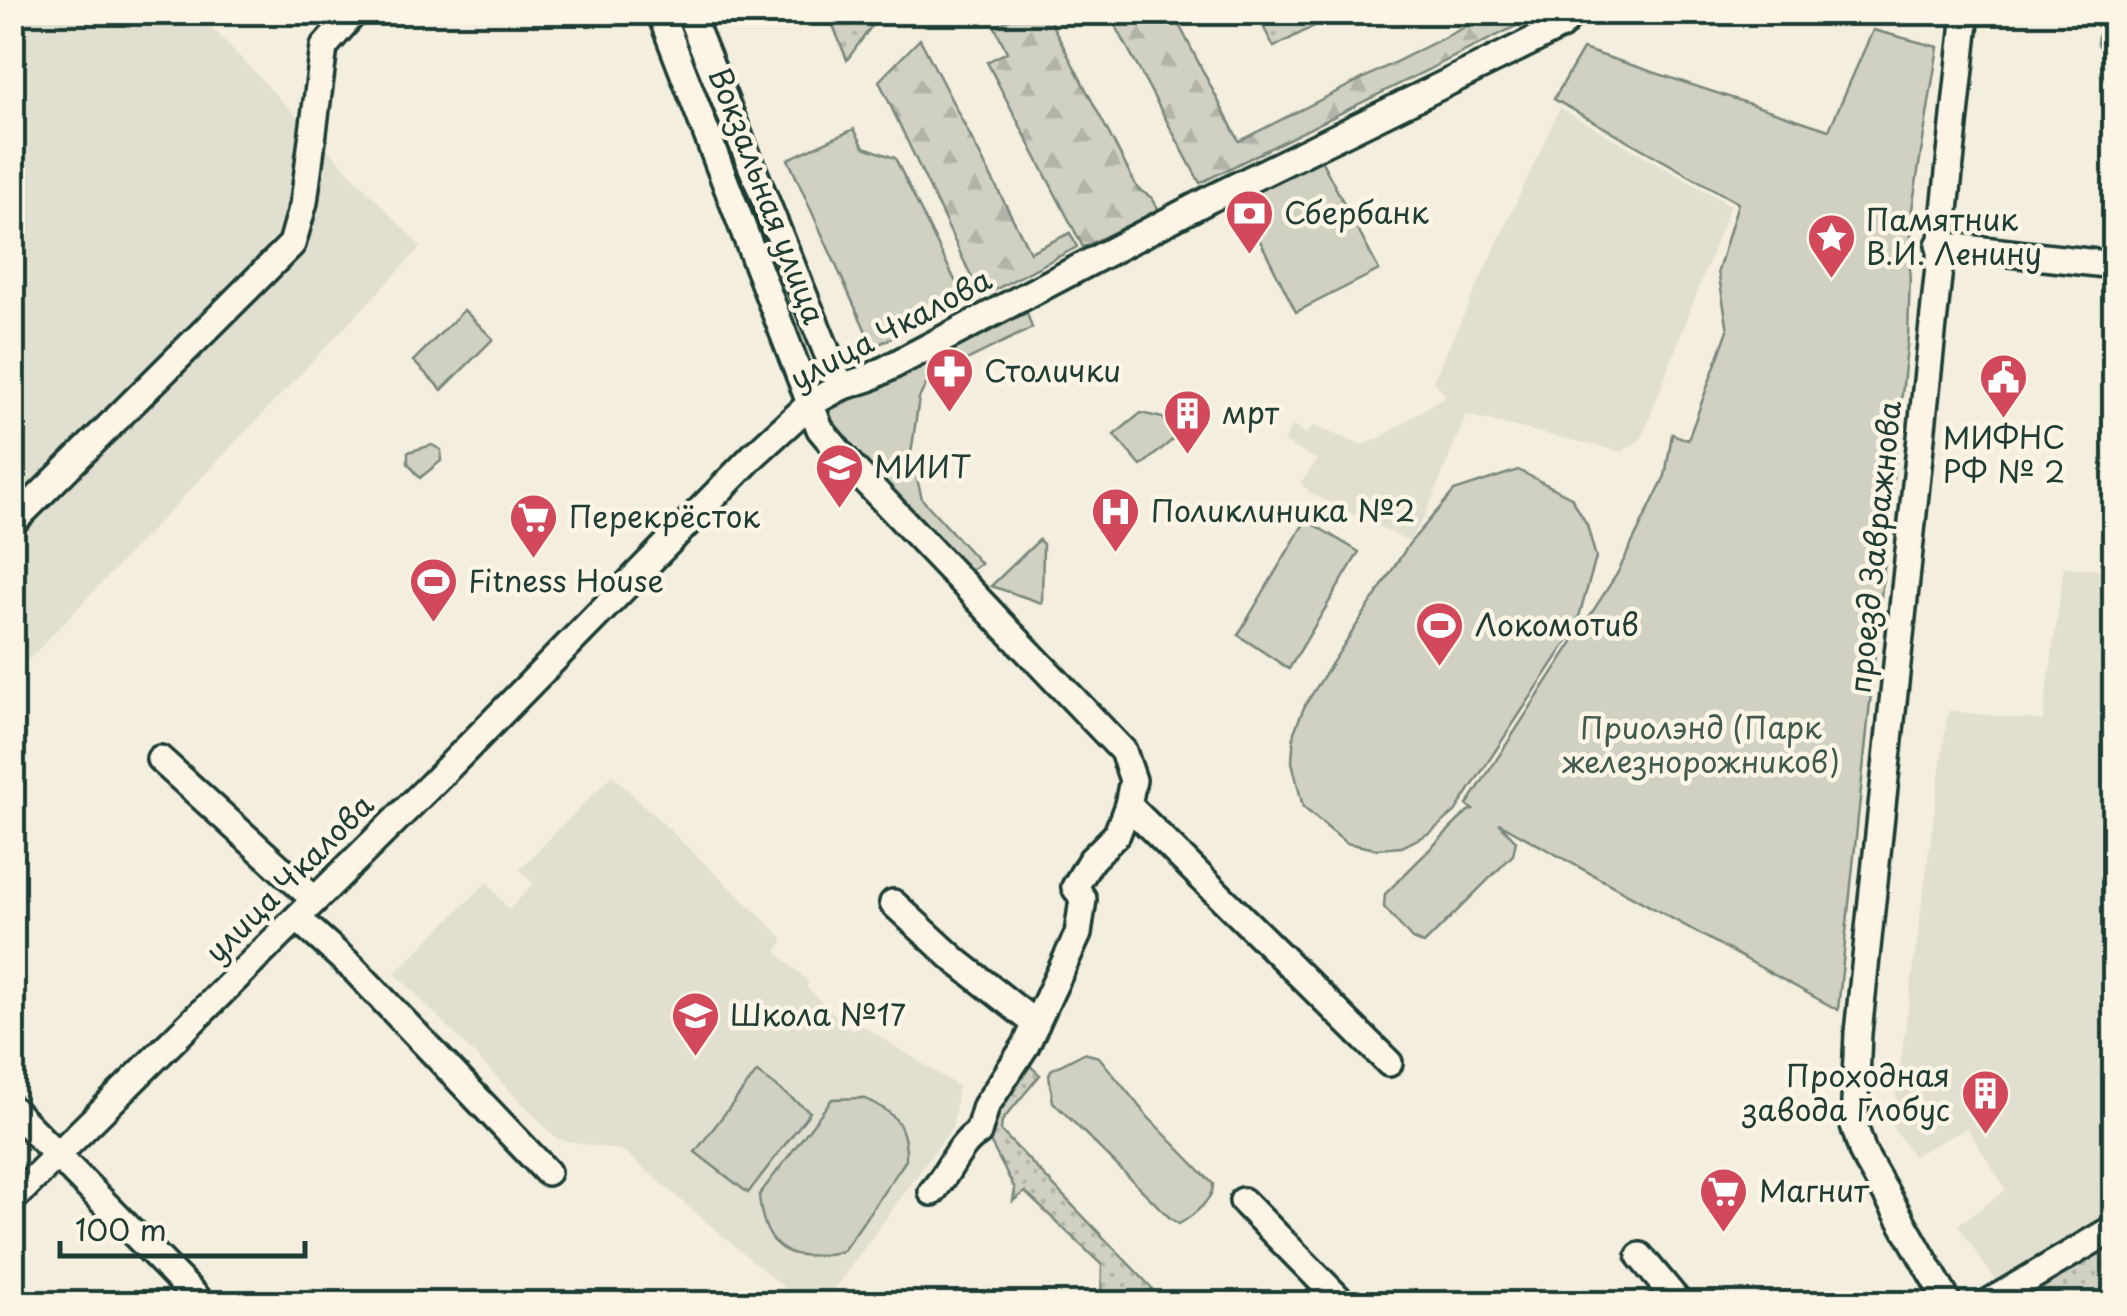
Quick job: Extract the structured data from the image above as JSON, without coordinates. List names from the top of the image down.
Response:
{
  "streets": {
    "street": ["Вокзальная улица", "улица Чкалова", "проезд Завражнова"]
  },
  "crossings": [
    ["Вокзальная улица", "улица Чкалова"]
  ],
  "parks": ["Приолэнд (Парк железнорожников)"],
  "places": {
    "bank": ["Сбербанк"],
    "place": ["Памятник В.И. Ленину"],
    "pharmacy": ["Столички"],
    "public building": ["МИФНС РФ № 2"],
    "building": ["мрт", "Проходная завода Глобус"],
    "school or university": ["МИИТ", "Школа №17"],
    "hospital": ["Поликлиника №2"],
    "supermarket": ["Перекрёсток", "Магнит"],
    "sports": ["Fitness House", "Локомотив"]
  },
  "scale_bar": "100 m"
}
